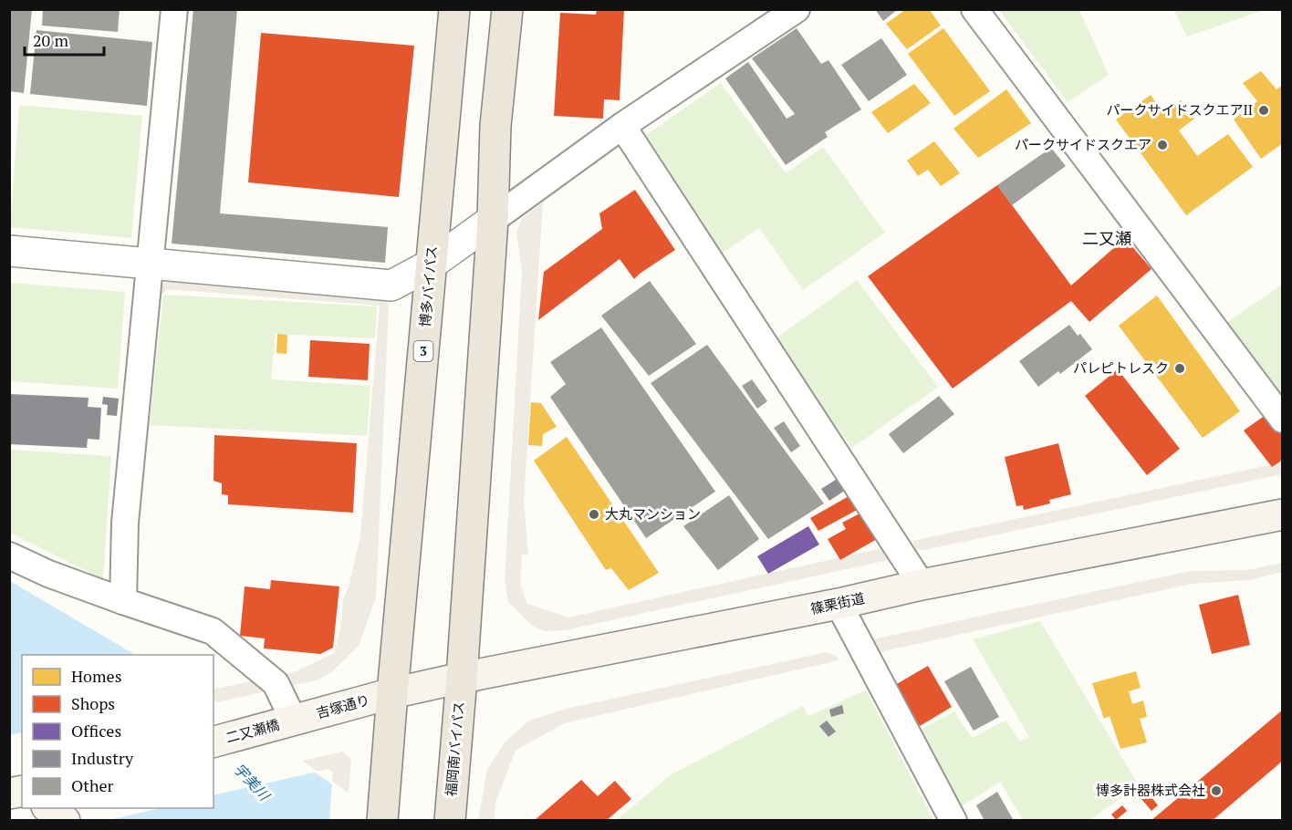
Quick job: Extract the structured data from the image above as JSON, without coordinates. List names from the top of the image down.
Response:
{
  "streets": {
    "highway": ["博多バイパス", "3", "福岡南バイパス"],
    "main road": ["篠栗街道", "吉塚通り", "二又瀬橋"]
  },
  "crossings": [
    ["博多バイパス", "3"],
    ["博多バイパス", "篠栗街道"],
    ["博多バイパス", "吉塚通り"],
    ["3", "篠栗街道"],
    ["3", "吉塚通り"],
    ["篠栗街道", "吉塚通り"],
    ["篠栗街道", "福岡南バイパス"],
    ["吉塚通り", "二又瀬橋"]
  ],
  "districts": ["二又瀬"],
  "water": ["宇美川"],
  "places": [
    "パークサイドスクエアII",
    "パークサイドスクエア",
    "パレピトレスク",
    "大丸マンション",
    "博多計器株式会社"
  ],
  "legend": [
    "Homes",
    "Shops",
    "Offices",
    "Industry",
    "Other"
  ],
  "scale_bar": "20 m"
}
